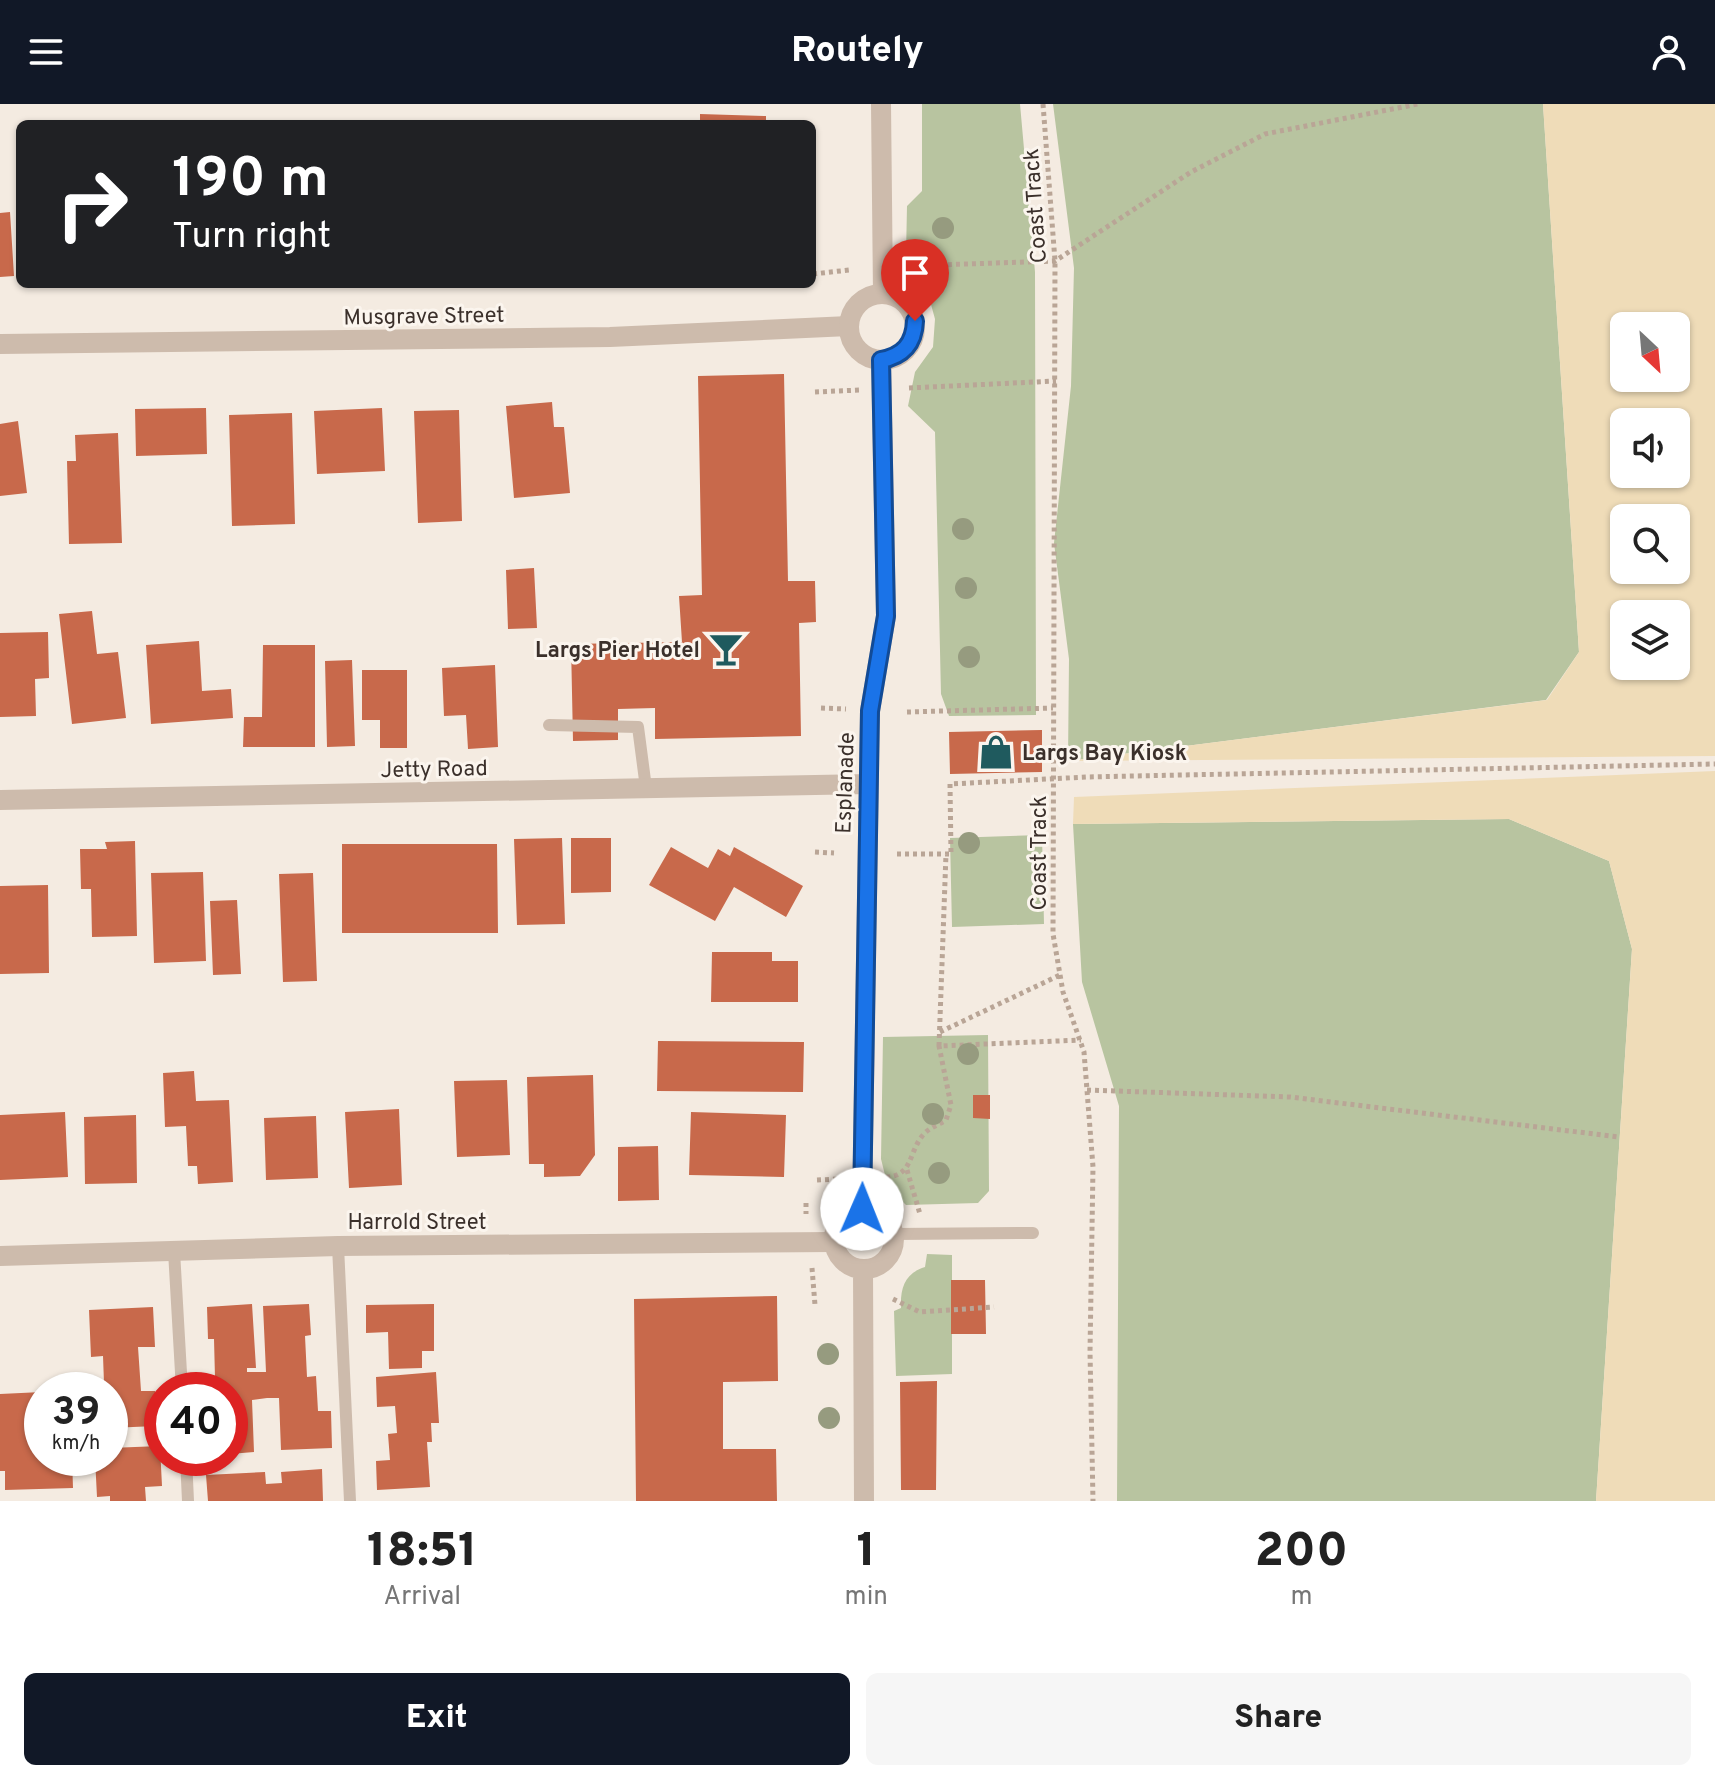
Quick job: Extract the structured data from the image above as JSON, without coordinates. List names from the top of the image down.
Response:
{
  "streets": {
    "street": [
      "Musgrave Street",
      "Jetty Road",
      "Esplanade",
      "Harrold Street"
    ],
    "path": ["Coast Track"]
  },
  "crossings": [
    ["Musgrave Street", "Esplanade"],
    ["Jetty Road", "Esplanade"],
    ["Esplanade", "Harrold Street"]
  ],
  "places": {
    "bar": ["Largs Pier Hotel"],
    "shop": ["Largs Bay Kiosk"]
  },
  "north": "bottom right",
  "page": {
    "header": "Routely",
    "turn": ["190 m", "Turn right"],
    "speed": "39 km/h",
    "limit": "40",
    "eta": [
      "18:51",
      "Arrival",
      "1",
      "min",
      "200",
      "m"
    ],
    "buttons": ["Exit", "Share"]
  }
}
